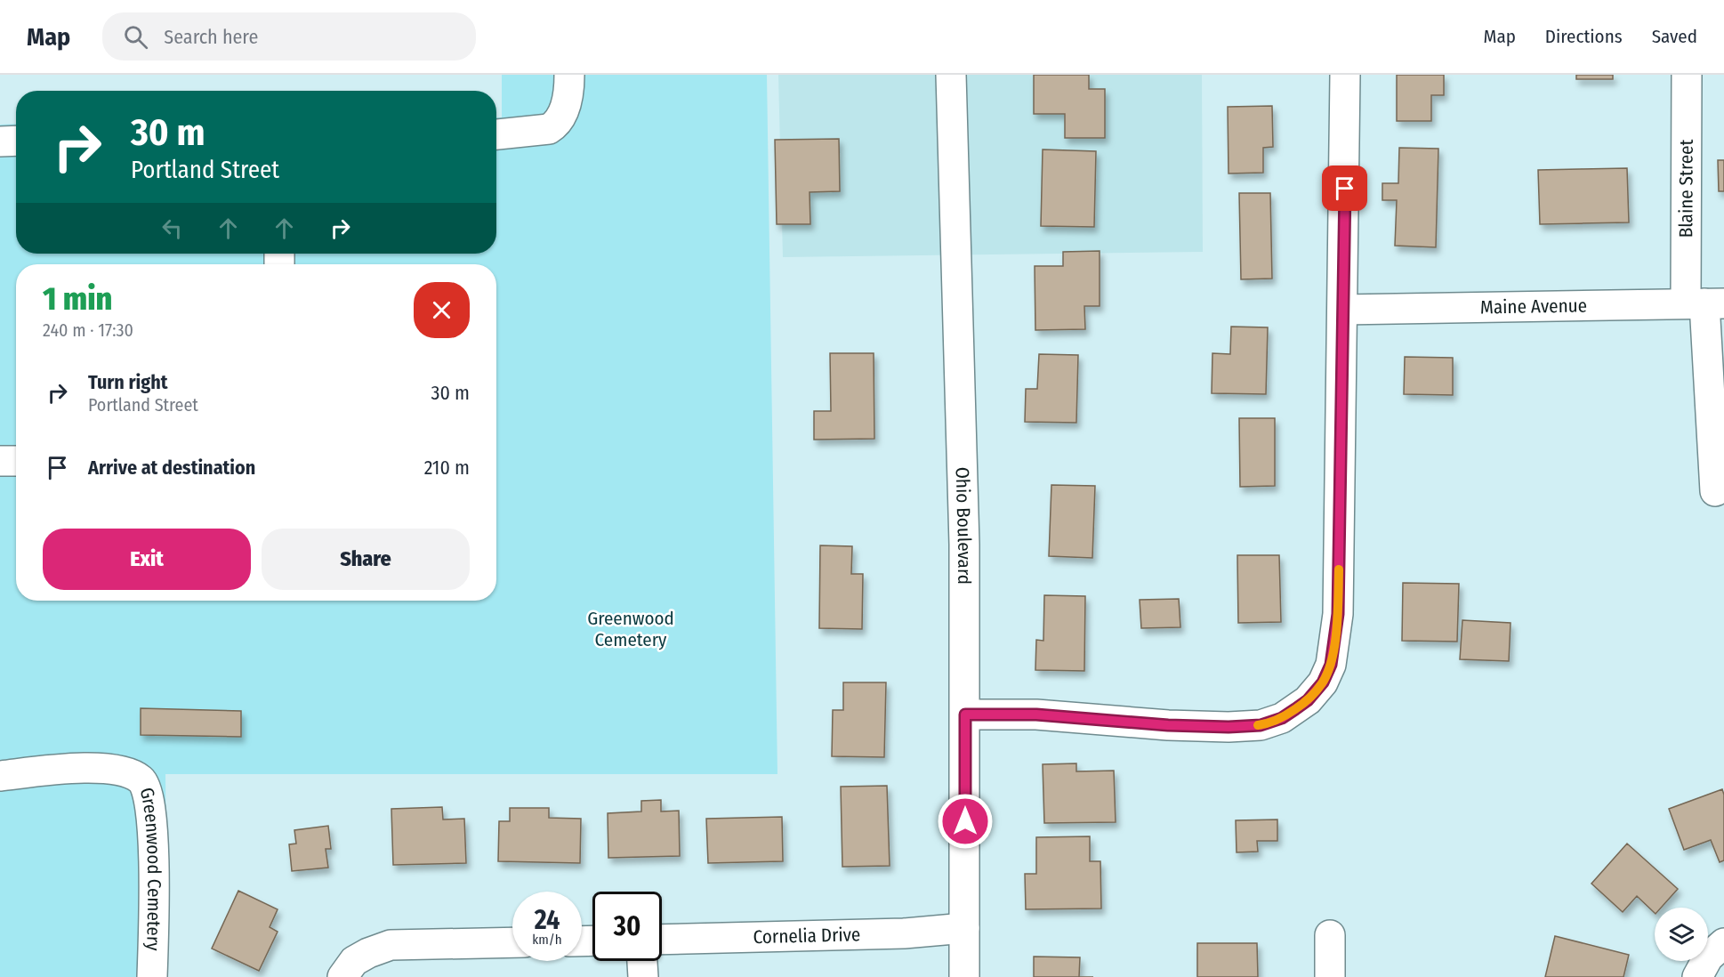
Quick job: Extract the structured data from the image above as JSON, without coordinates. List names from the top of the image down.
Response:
{
  "streets": {
    "street": [
      "Blaine Street",
      "Maine Avenue",
      "Ohio Boulevard",
      "Greenwood Cemetery",
      "Cornelia Drive"
    ]
  },
  "crossings": [
    ["Blaine Street", "Maine Avenue"],
    ["Ohio Boulevard", "Cornelia Drive"]
  ],
  "parks": ["Greenwood Cemetery"],
  "page": {
    "header": "Map",
    "search": "Search here",
    "nav": ["Map", "Directions", "Saved"],
    "turn": ["30 m", "Portland Street"],
    "heading": ["1 min", "240 m · 17:30"],
    "list": [
      {
        "name": "Turn right",
        "note": "Portland Street",
        "value": "30 m"
      },
      {
        "name": "Arrive at destination",
        "value": "210 m"
      }
    ],
    "buttons": ["Exit", "Share"],
    "speed": "24 km/h",
    "limit": "30"
  }
}
